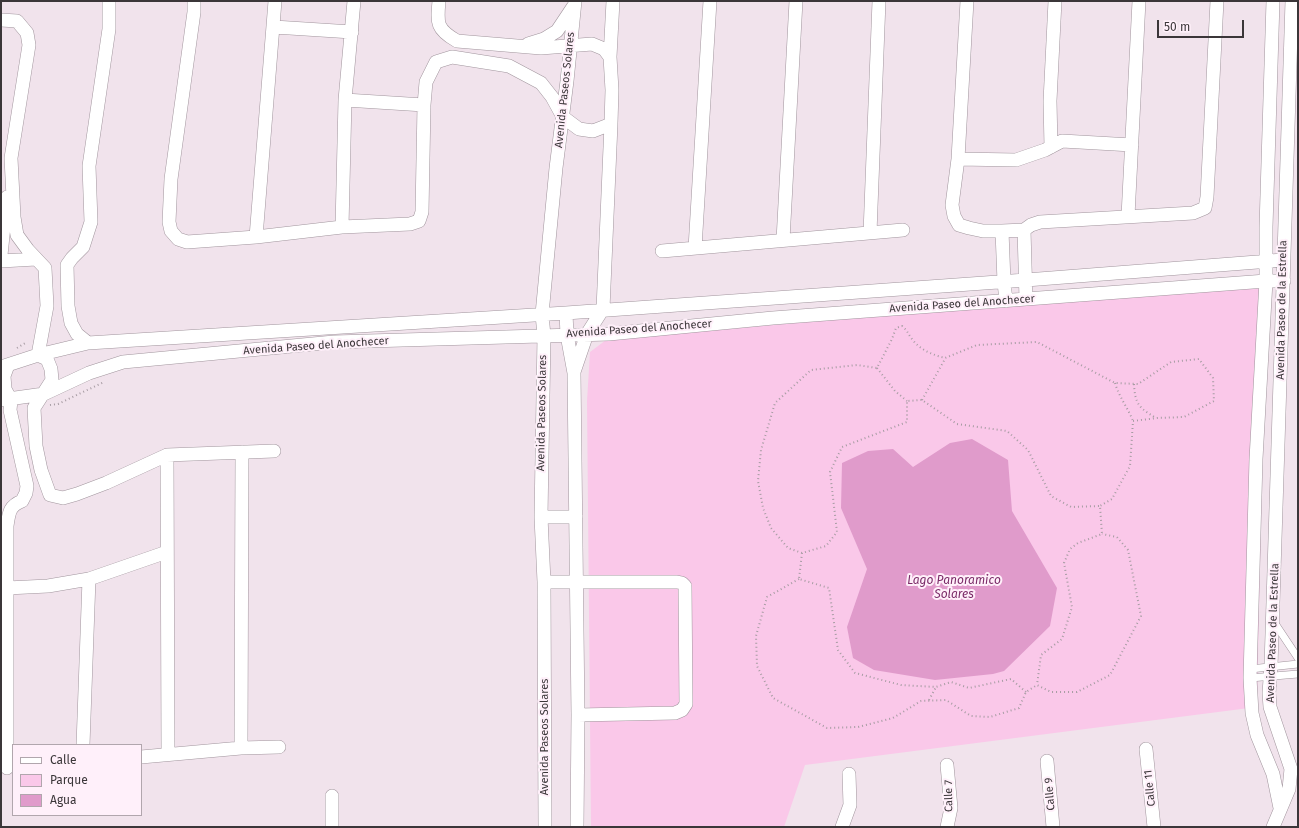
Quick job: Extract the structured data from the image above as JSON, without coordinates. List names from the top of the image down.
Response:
{
  "streets": {
    "street": [
      "Avenida Paseos Solares",
      "Avenida Paseo del Anochecer",
      "Avenida Paseo de la Estrella",
      "Calle 11",
      "Calle 9",
      "Calle 7"
    ]
  },
  "crossings": [
    ["Avenida Paseos Solares", "Avenida Paseo del Anochecer"],
    ["Avenida Paseo del Anochecer", "Avenida Paseo de la Estrella"]
  ],
  "water": ["Lago Panoramico Solares"],
  "legend": ["Calle", "Parque", "Agua"],
  "scale_bar": "50 m"
}
